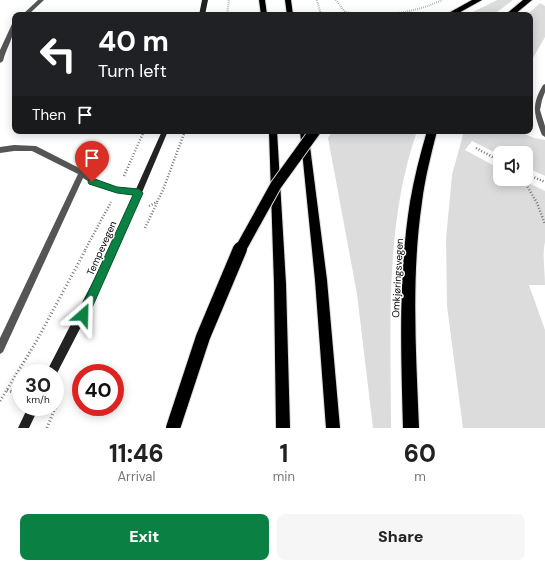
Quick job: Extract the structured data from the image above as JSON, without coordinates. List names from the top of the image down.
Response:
{
  "streets": {
    "highway": ["Omkjøringsvegen"],
    "street": ["Tempevegen"]
  },
  "page": {
    "turn": ["40 m", "Turn left"],
    "then": "Then",
    "speed": "30 km/h",
    "limit": "40",
    "eta": [
      "11:46",
      "Arrival",
      "1",
      "min",
      "60",
      "m"
    ],
    "buttons": ["Exit", "Share"]
  }
}
